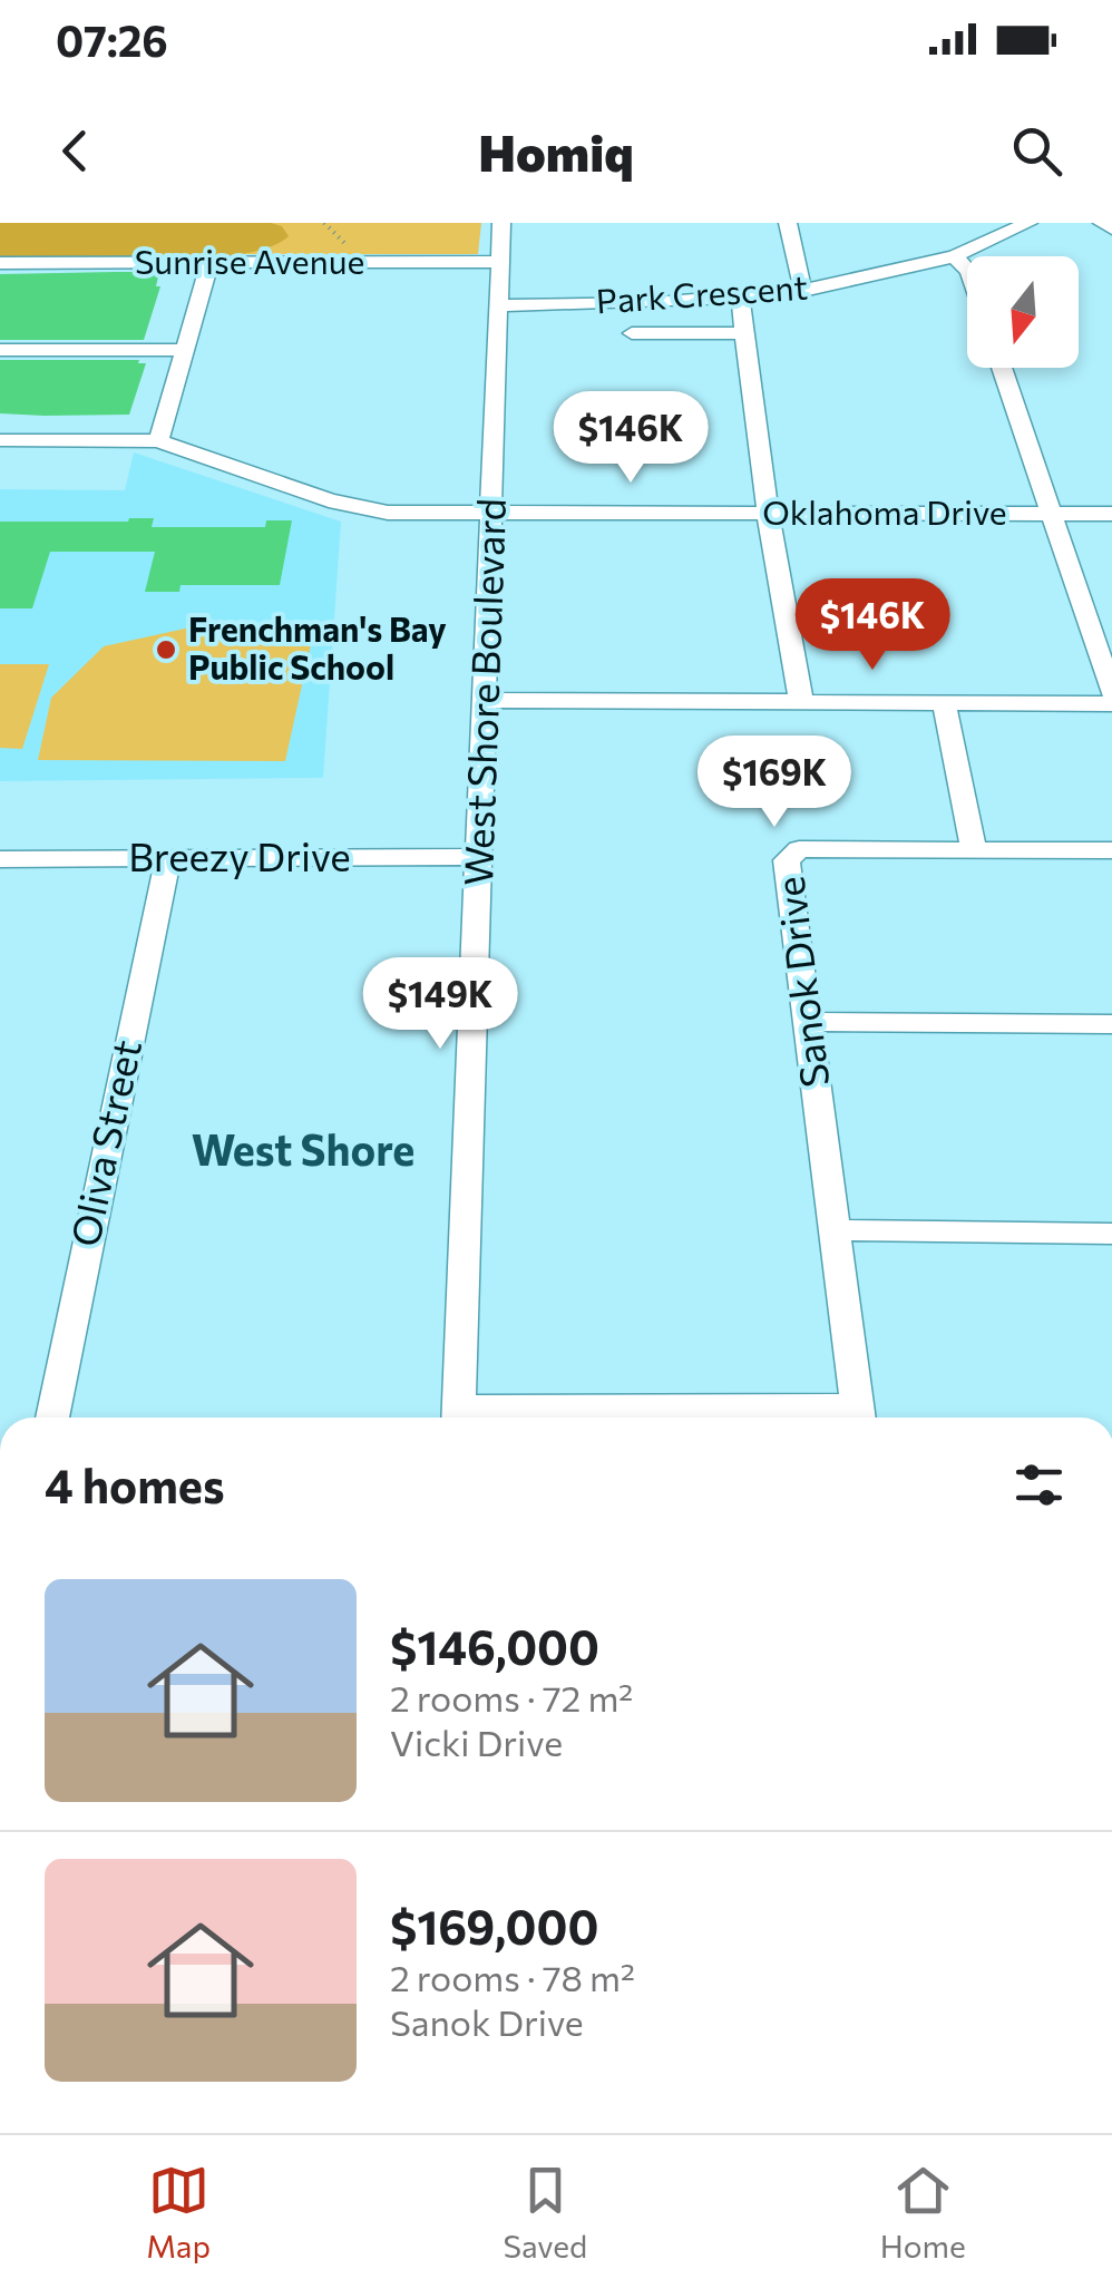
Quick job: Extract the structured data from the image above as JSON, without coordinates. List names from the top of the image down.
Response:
{
  "streets": {
    "street": [
      "Sunrise Avenue",
      "Park Crescent",
      "Oklahoma Drive",
      "West Shore Boulevard",
      "Breezy Drive",
      "Sanok Drive",
      "Oliva Street"
    ]
  },
  "crossings": [
    ["Sunrise Avenue", "West Shore Boulevard"],
    ["Park Crescent", "West Shore Boulevard"],
    ["Oklahoma Drive", "West Shore Boulevard"],
    ["West Shore Boulevard", "Breezy Drive"],
    ["Breezy Drive", "Oliva Street"]
  ],
  "districts": ["West Shore"],
  "places": ["Frenchman's Bay Public School"],
  "north": "bottom",
  "page": {
    "status": "07:26",
    "header": "Homiq",
    "price": [
      "$146K",
      "$146K",
      "$169K",
      "$149K"
    ],
    "heading": "4 homes",
    "list": [
      {
        "name": "$146,000",
        "note": "2 rooms · 72 m² · Vicki Drive"
      },
      {
        "name": "$169,000",
        "note": "2 rooms · 78 m² · Sanok Drive"
      }
    ],
    "tabs": ["Map", "Saved", "Home"]
  }
}
